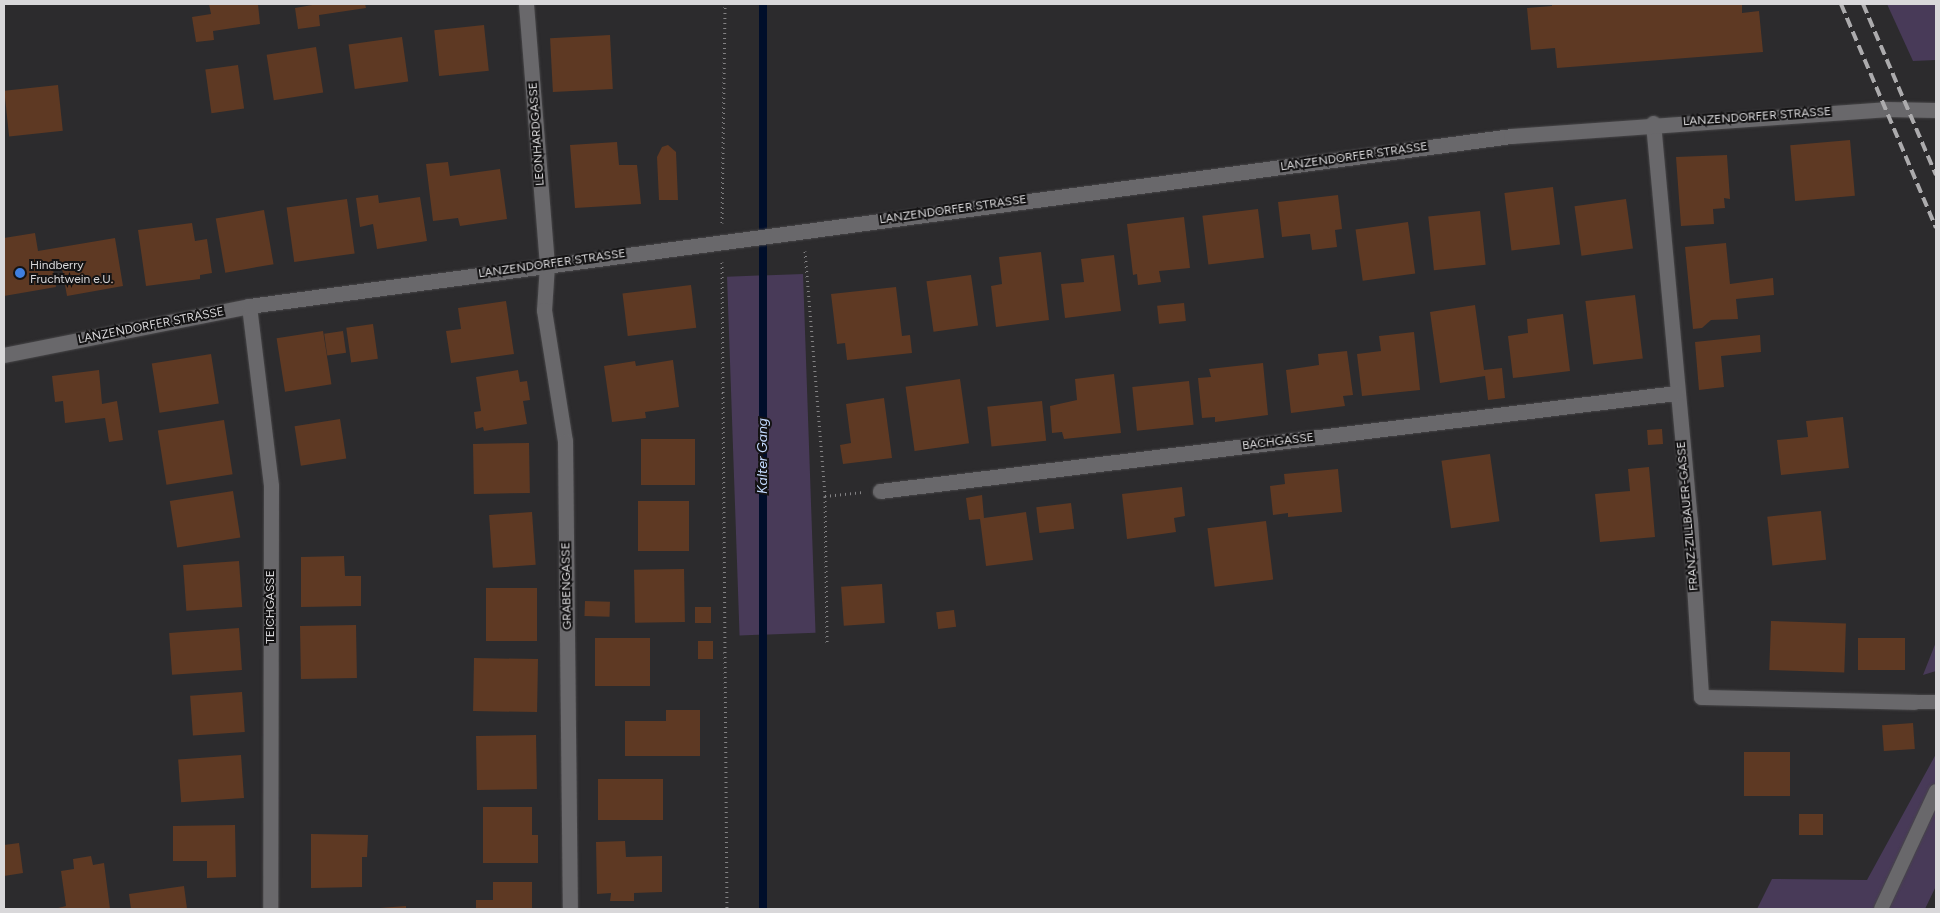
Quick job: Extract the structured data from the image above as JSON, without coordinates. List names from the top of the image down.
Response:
{
  "streets": {
    "street": [
      "LANZENDORFER STRASSE",
      "LEONHARDGASSE",
      "BACHGASSE",
      "FRANZ-ZILLBAUER-GASSE",
      "GRABENGASSE",
      "TEICHGASSE"
    ]
  },
  "crossings": [
    ["LANZENDORFER STRASSE", "LEONHARDGASSE"],
    ["LANZENDORFER STRASSE", "FRANZ-ZILLBAUER-GASSE"],
    ["LANZENDORFER STRASSE", "GRABENGASSE"],
    ["LANZENDORFER STRASSE", "TEICHGASSE"],
    ["LEONHARDGASSE", "GRABENGASSE"],
    ["BACHGASSE", "FRANZ-ZILLBAUER-GASSE"]
  ],
  "water": ["Kalter Gang"],
  "places": ["Hindberry Fruchtwein e.U."]
}
